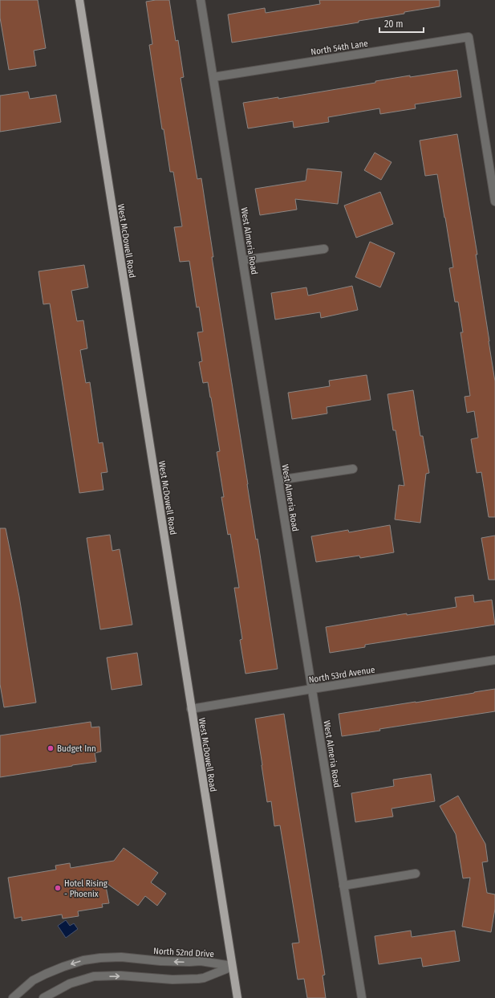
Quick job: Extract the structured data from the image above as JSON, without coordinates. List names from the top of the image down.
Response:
{
  "streets": {
    "main road": ["West McDowell Road"],
    "street": [
      "North 54th Lane",
      "West Almeria Road",
      "North 53rd Avenue",
      "North 52nd Drive"
    ]
  },
  "crossings": [
    ["North 54th Lane", "West Almeria Road"],
    ["West McDowell Road", "North 53rd Avenue"],
    ["West McDowell Road", "North 52nd Drive"],
    ["West Almeria Road", "North 53rd Avenue"]
  ],
  "places": ["Budget Inn", "Hotel Rising - Phoenix"],
  "scale_bar": "20 m"
}
